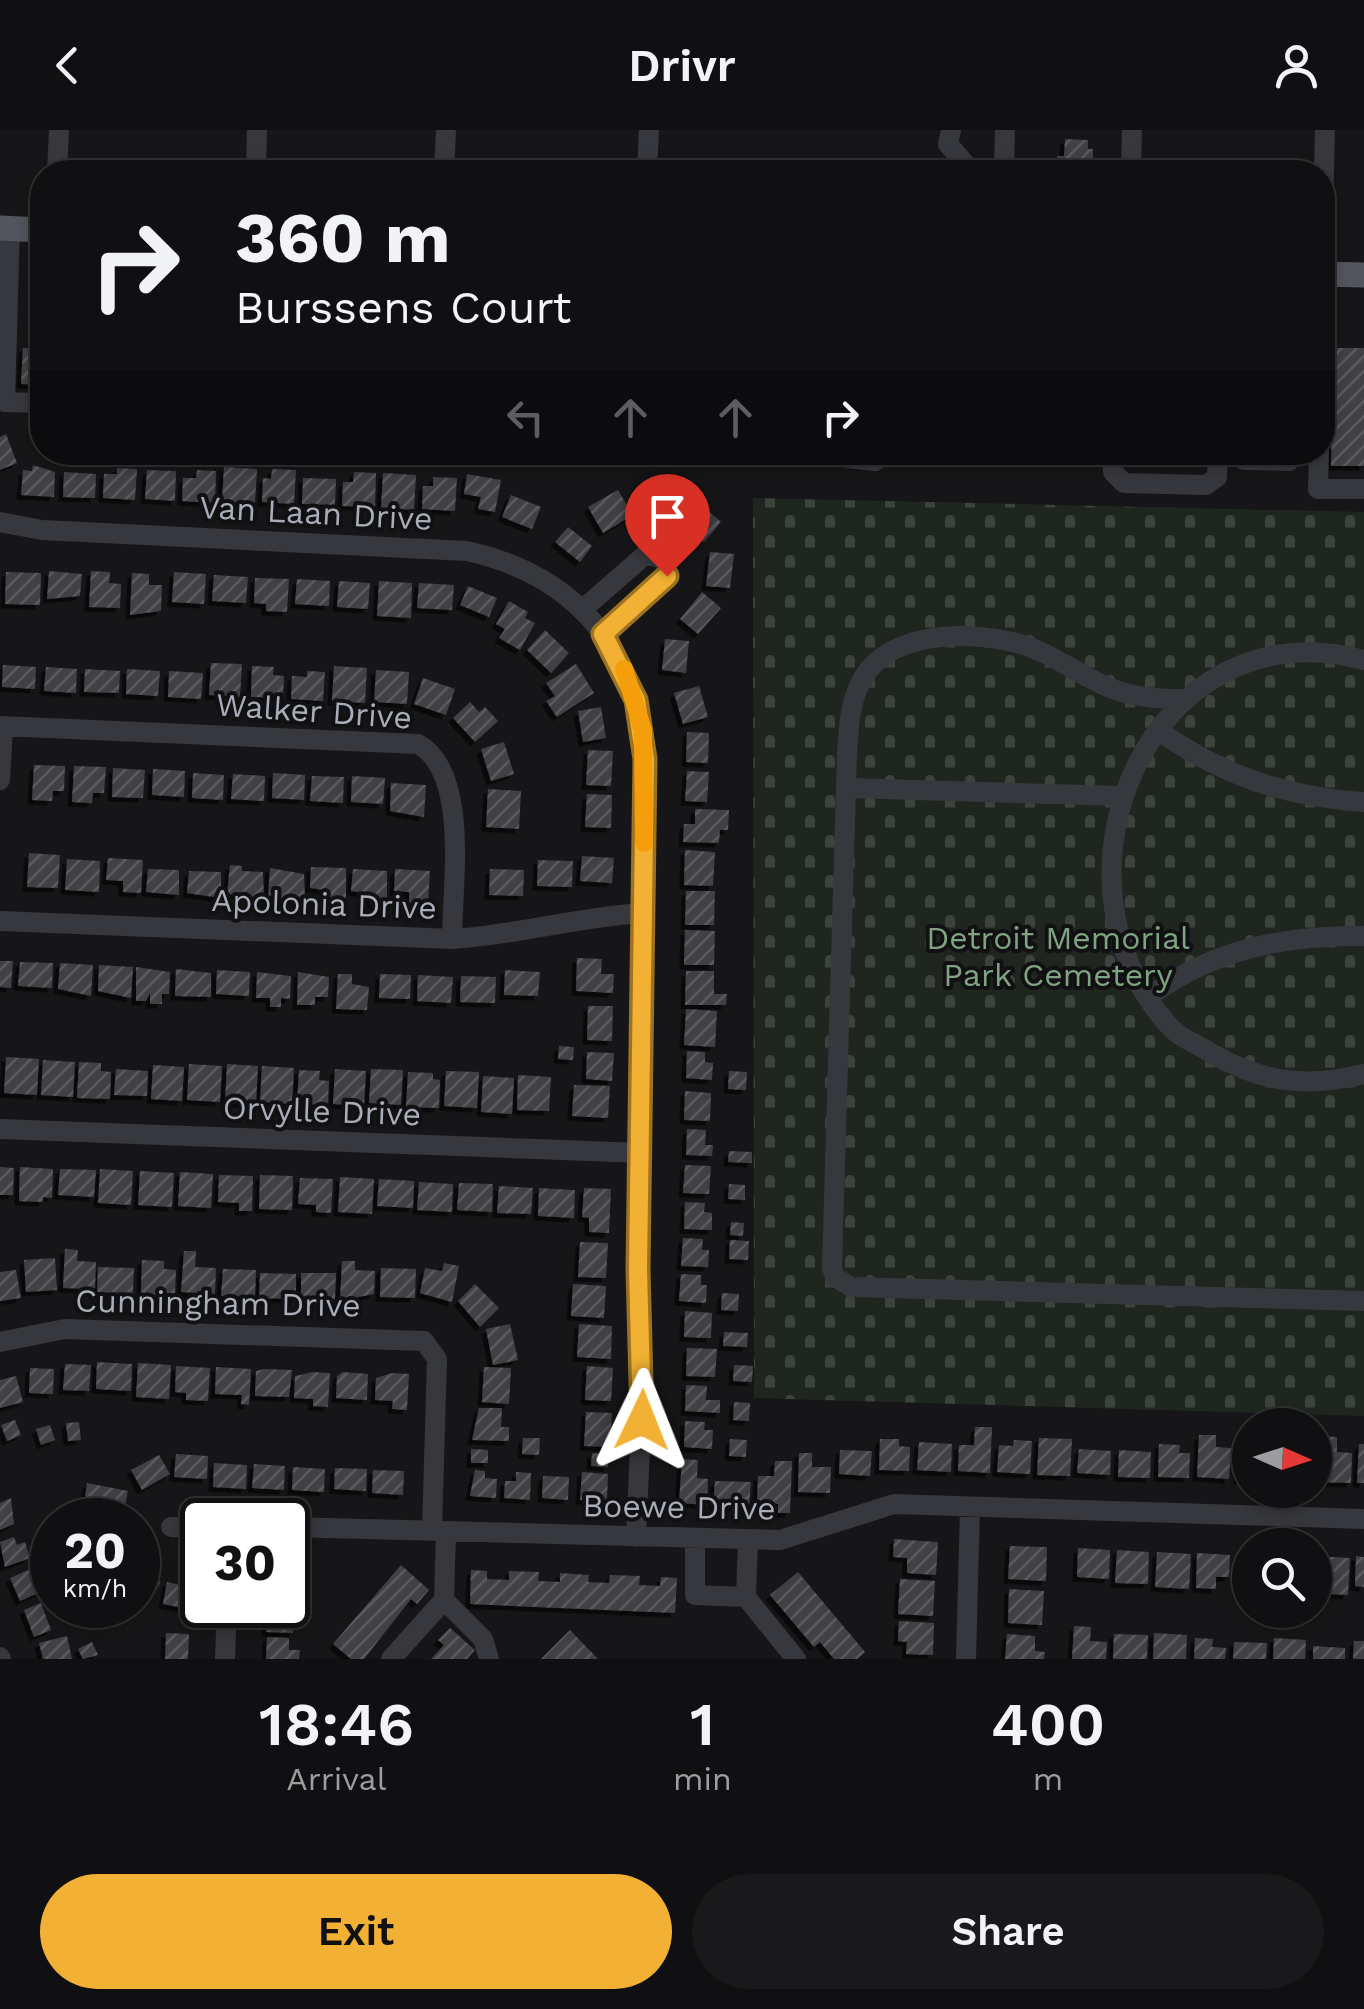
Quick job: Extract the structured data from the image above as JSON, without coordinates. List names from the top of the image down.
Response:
{
  "streets": {
    "street": [
      "Van Laan Drive",
      "Walker Drive",
      "Apolonia Drive",
      "Orvylle Drive",
      "Cunningham Drive",
      "Boewe Drive"
    ]
  },
  "crossings": [
    ["Van Laan Drive", "Apolonia Drive"],
    ["Van Laan Drive", "Orvylle Drive"],
    ["Van Laan Drive", "Boewe Drive"],
    ["Walker Drive", "Apolonia Drive"],
    ["Cunningham Drive", "Boewe Drive"]
  ],
  "parks": ["Detroit Memorial Park Cemetery"],
  "north": "right",
  "page": {
    "header": "Drivr",
    "turn": ["360 m", "Burssens Court"],
    "speed": "20 km/h",
    "limit": "30",
    "eta": [
      "18:46",
      "Arrival",
      "1",
      "min",
      "400",
      "m"
    ],
    "buttons": ["Exit", "Share"]
  }
}
